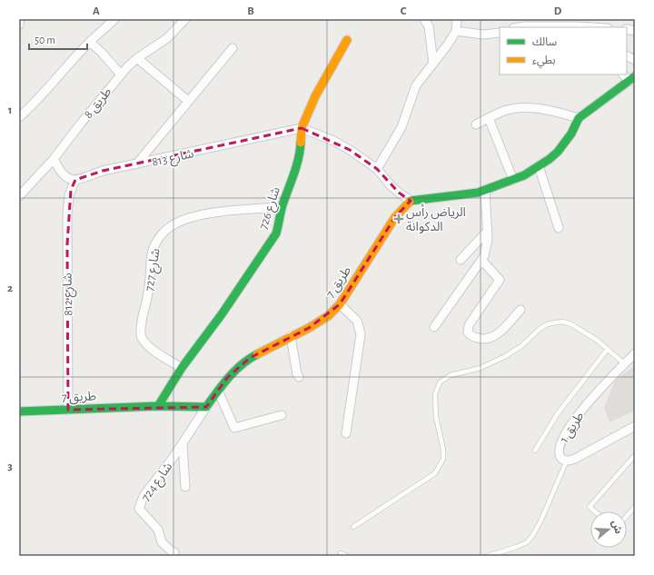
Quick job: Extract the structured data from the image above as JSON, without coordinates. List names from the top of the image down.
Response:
{
  "streets": {
    "street": [
      "طريق 8",
      "شارع 813",
      "شارع 726",
      "شارع 727",
      "7 طريق",
      "شارع 812",
      "طريق 1",
      "شارع 724"
    ]
  },
  "crossings": [
    ["شارع 813", "شارع 726"],
    ["شارع 813", "شارع 812"],
    ["شارع 726", "شارع 727"],
    ["شارع 726", "7 طريق"],
    ["7 طريق", "شارع 812"],
    ["7 طريق", "شارع 724"]
  ],
  "places": {
    "health": ["الرياض رأس الدكوانة"]
  },
  "legend": ["سالك", "بطيء"],
  "scale_bar": "50 m",
  "north": "right",
  "grid": {
    "columns": [
      "A",
      "B",
      "C",
      "D"
    ],
    "rows": ["1", "2", "3"]
  }
}
